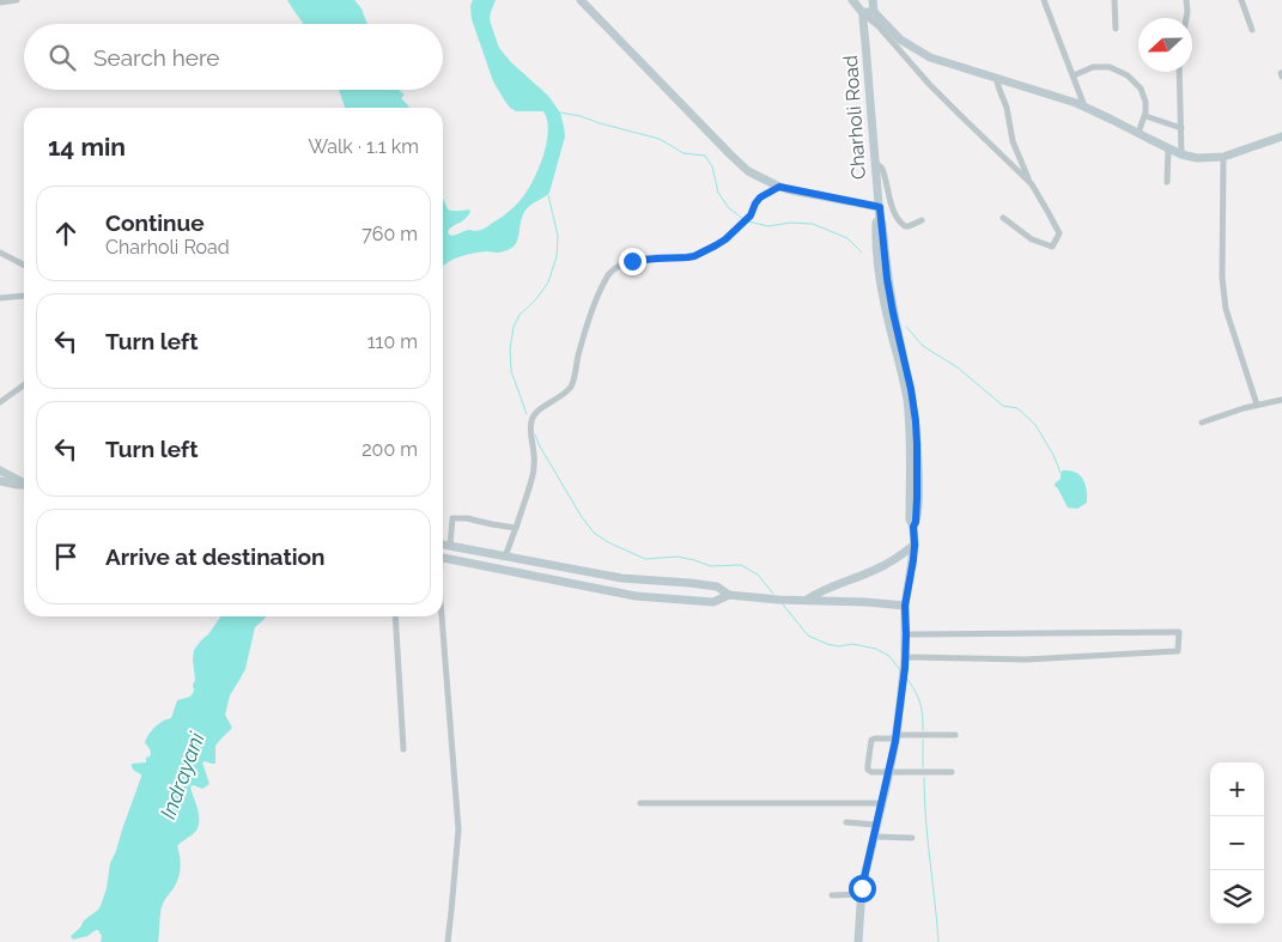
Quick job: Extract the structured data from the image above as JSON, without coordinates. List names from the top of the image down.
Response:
{
  "streets": {
    "street": ["Charholi Road"]
  },
  "water": ["Indrayani"],
  "north": "left",
  "page": {
    "search": "Search here",
    "heading": ["14 min", "Walk · 1.1 km"],
    "list": [
      ["Continue", "Charholi Road", "760 m"],
      ["Turn left", "110 m"],
      ["Turn left", "200 m"],
      "Arrive at destination"
    ],
    "map_buttons": ["+", "−"]
  }
}
